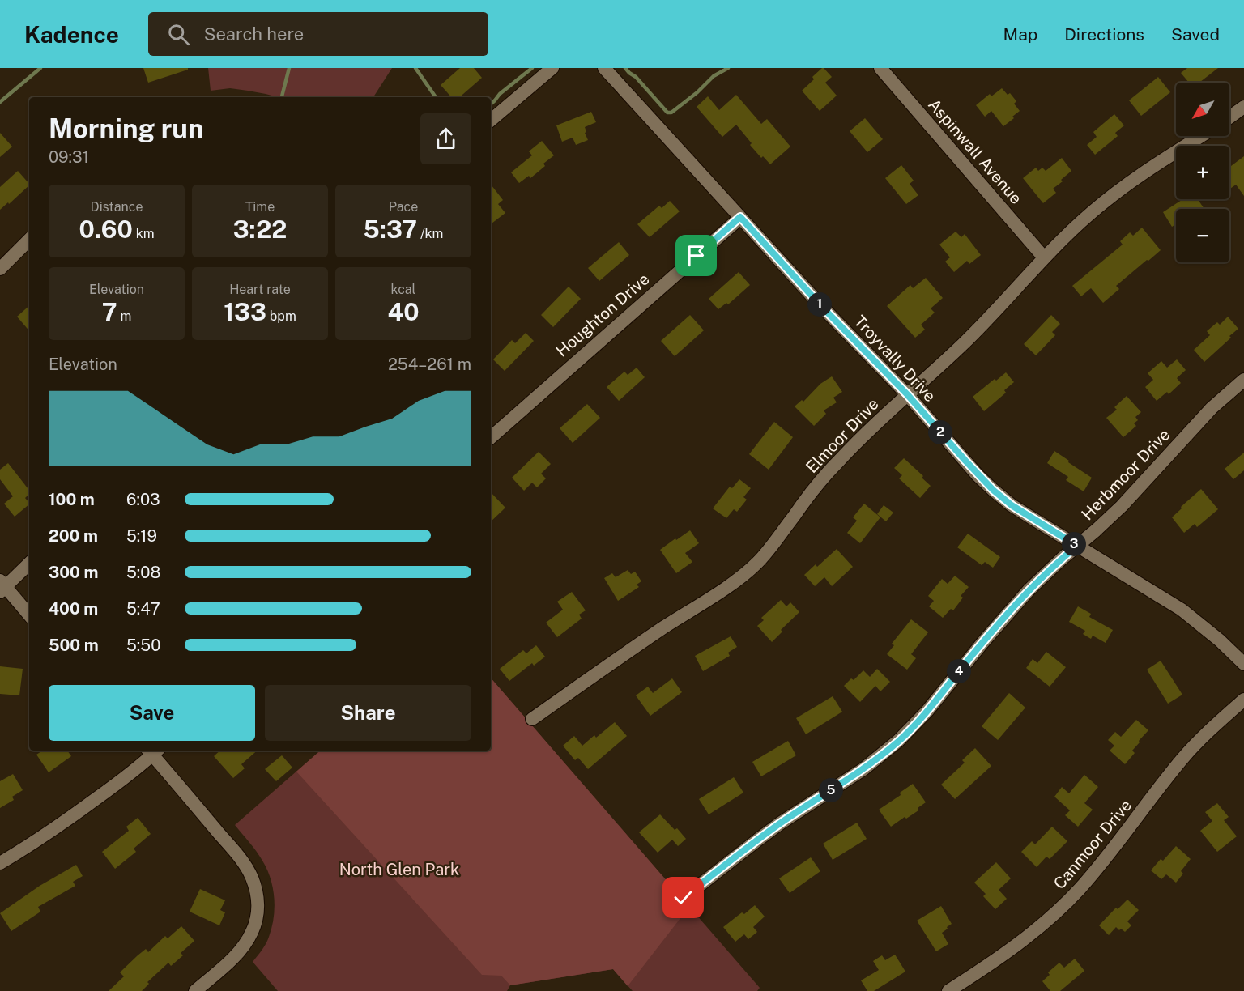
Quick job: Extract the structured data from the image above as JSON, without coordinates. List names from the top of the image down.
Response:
{
  "streets": {
    "street": [
      "Aspinwall Avenue",
      "Houghton Drive",
      "Troyvally Drive",
      "Elmoor Drive",
      "Herbmoor Drive",
      "Canmoor Drive"
    ]
  },
  "crossings": [
    ["Aspinwall Avenue", "Elmoor Drive"],
    ["Houghton Drive", "Troyvally Drive"],
    ["Troyvally Drive", "Elmoor Drive"],
    ["Troyvally Drive", "Herbmoor Drive"]
  ],
  "parks": ["North Glen Park"],
  "north": "bottom left",
  "page": {
    "header": "Kadence",
    "search": "Search here",
    "nav": ["Map", "Directions", "Saved"],
    "map_buttons": ["+", "−"],
    "heading": ["Morning run", "09:31"],
    "stats": [
      ["Distance", "0.60 km"],
      ["Time", "3:22"],
      ["Pace", "5:37 /km"],
      ["Elevation", "7 m"],
      ["Heart rate", "133 bpm"],
      ["kcal", "40"]
    ],
    "pins": [
      "1",
      "2",
      "3",
      "4",
      "5"
    ],
    "chart": ["Elevation", "254–261 m"],
    "list": [
      {
        "name": "100 m",
        "note": "6:03"
      },
      {
        "name": "200 m",
        "note": "5:19"
      },
      {
        "name": "300 m",
        "note": "5:08"
      },
      {
        "name": "400 m",
        "note": "5:47"
      },
      {
        "name": "500 m",
        "note": "5:50"
      }
    ],
    "buttons": ["Save", "Share"]
  }
}
